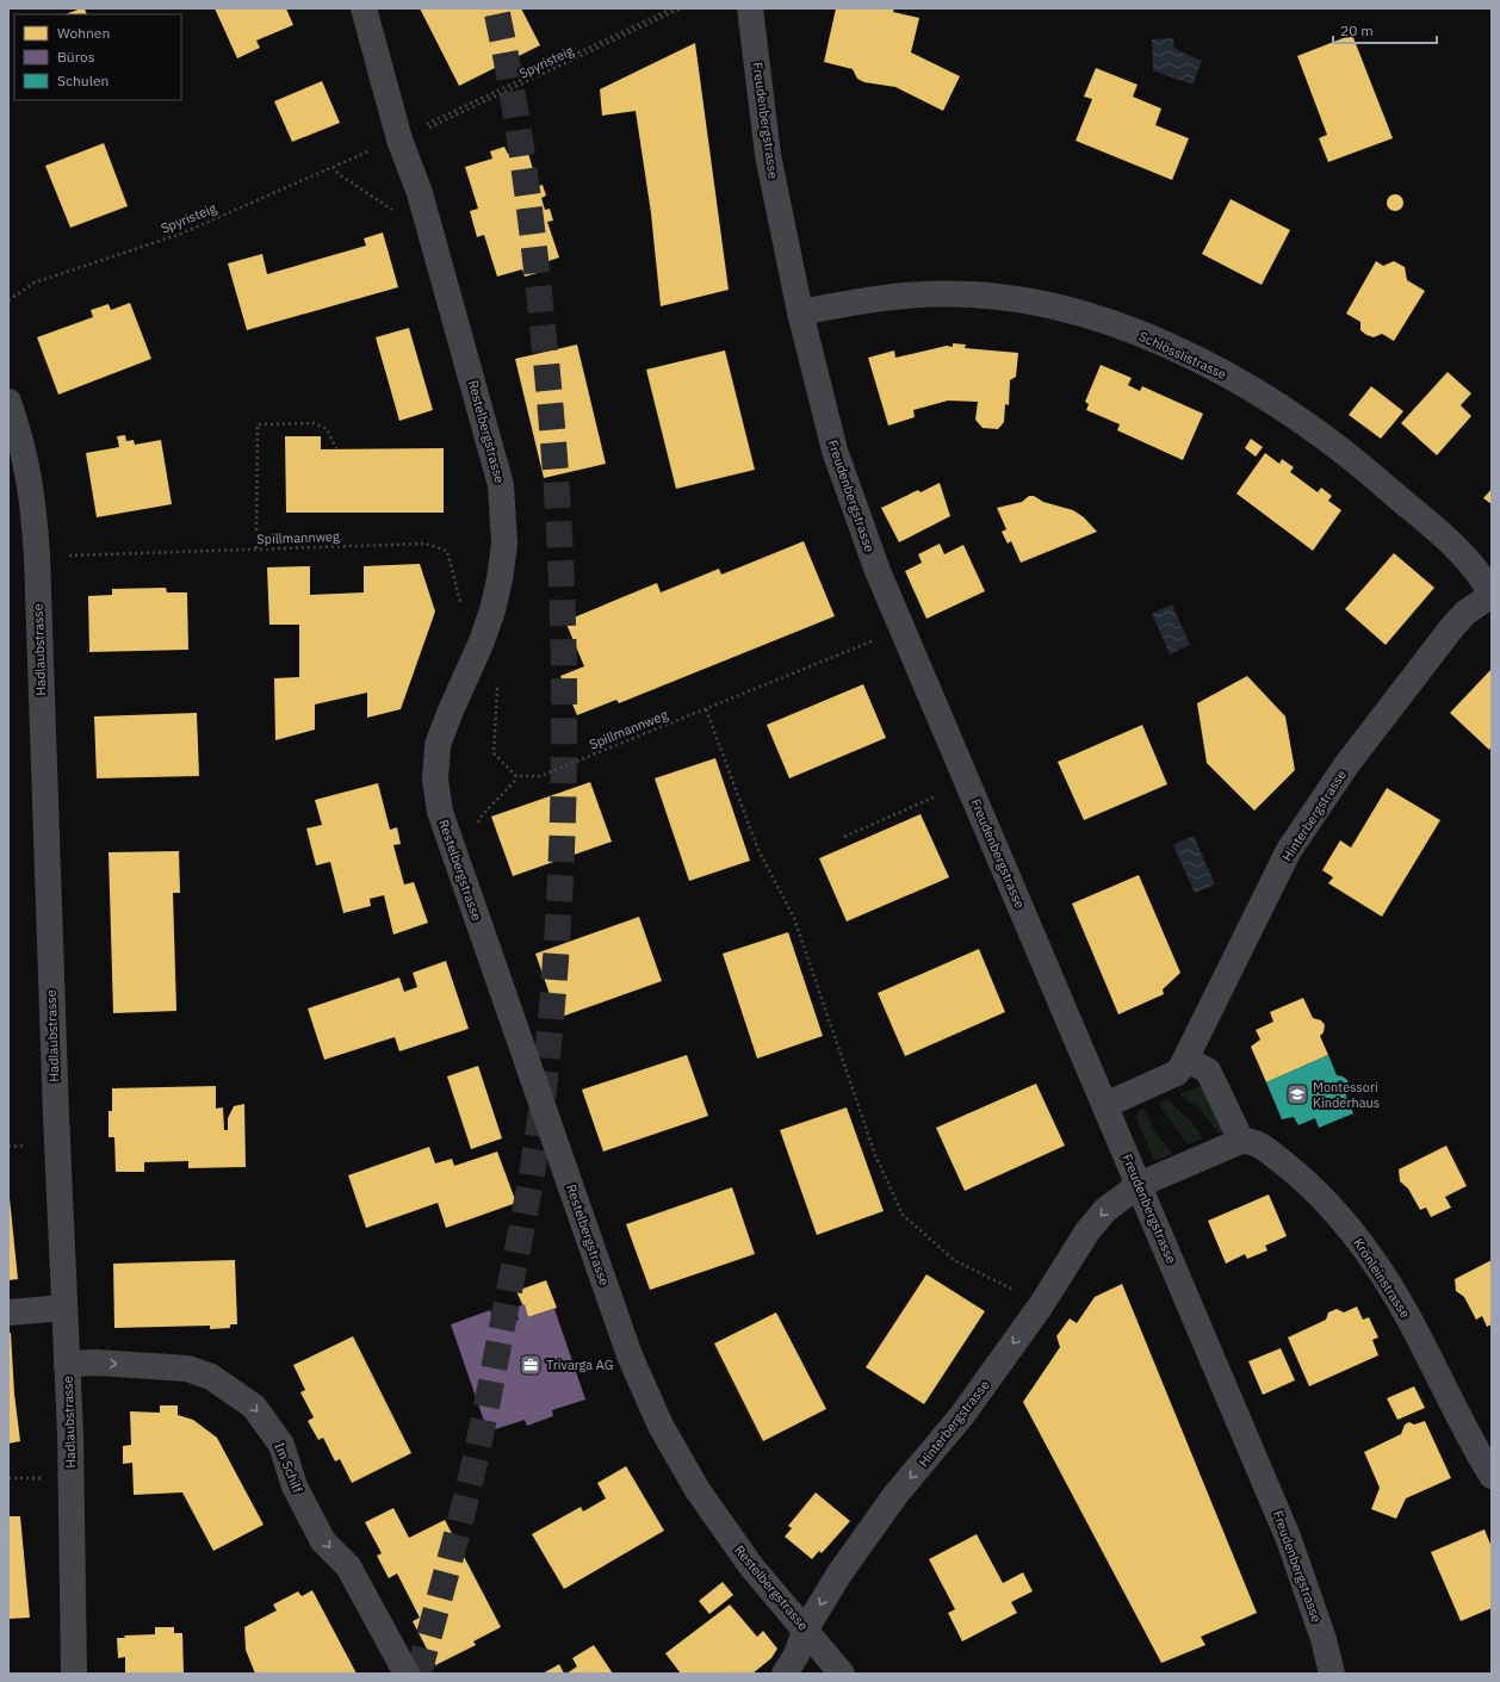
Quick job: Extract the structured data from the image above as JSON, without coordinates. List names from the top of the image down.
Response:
{
  "streets": {
    "street": [
      "Freudenbergstrasse",
      "Schlösslistrasse",
      "Restelbergstrasse",
      "Hadlaubstrasse",
      "Hinterbergstrasse",
      "Krönleinstrasse",
      "Im Schilf"
    ],
    "path": ["Spyristeig", "Spillmannweg"]
  },
  "crossings": [
    ["Freudenbergstrasse", "Schlösslistrasse"],
    ["Freudenbergstrasse", "Hinterbergstrasse"],
    ["Schlösslistrasse", "Hinterbergstrasse"],
    ["Restelbergstrasse", "Hinterbergstrasse"],
    ["Hadlaubstrasse", "Im Schilf"]
  ],
  "one_way": ["Hinterbergstrasse", "Im Schilf"],
  "places": {
    "school or university": ["Montessori Kinderhaus"],
    "office": ["Trivarga AG"]
  },
  "legend": ["Wohnen", "Büros", "Schulen"],
  "scale_bar": "20 m"
}
